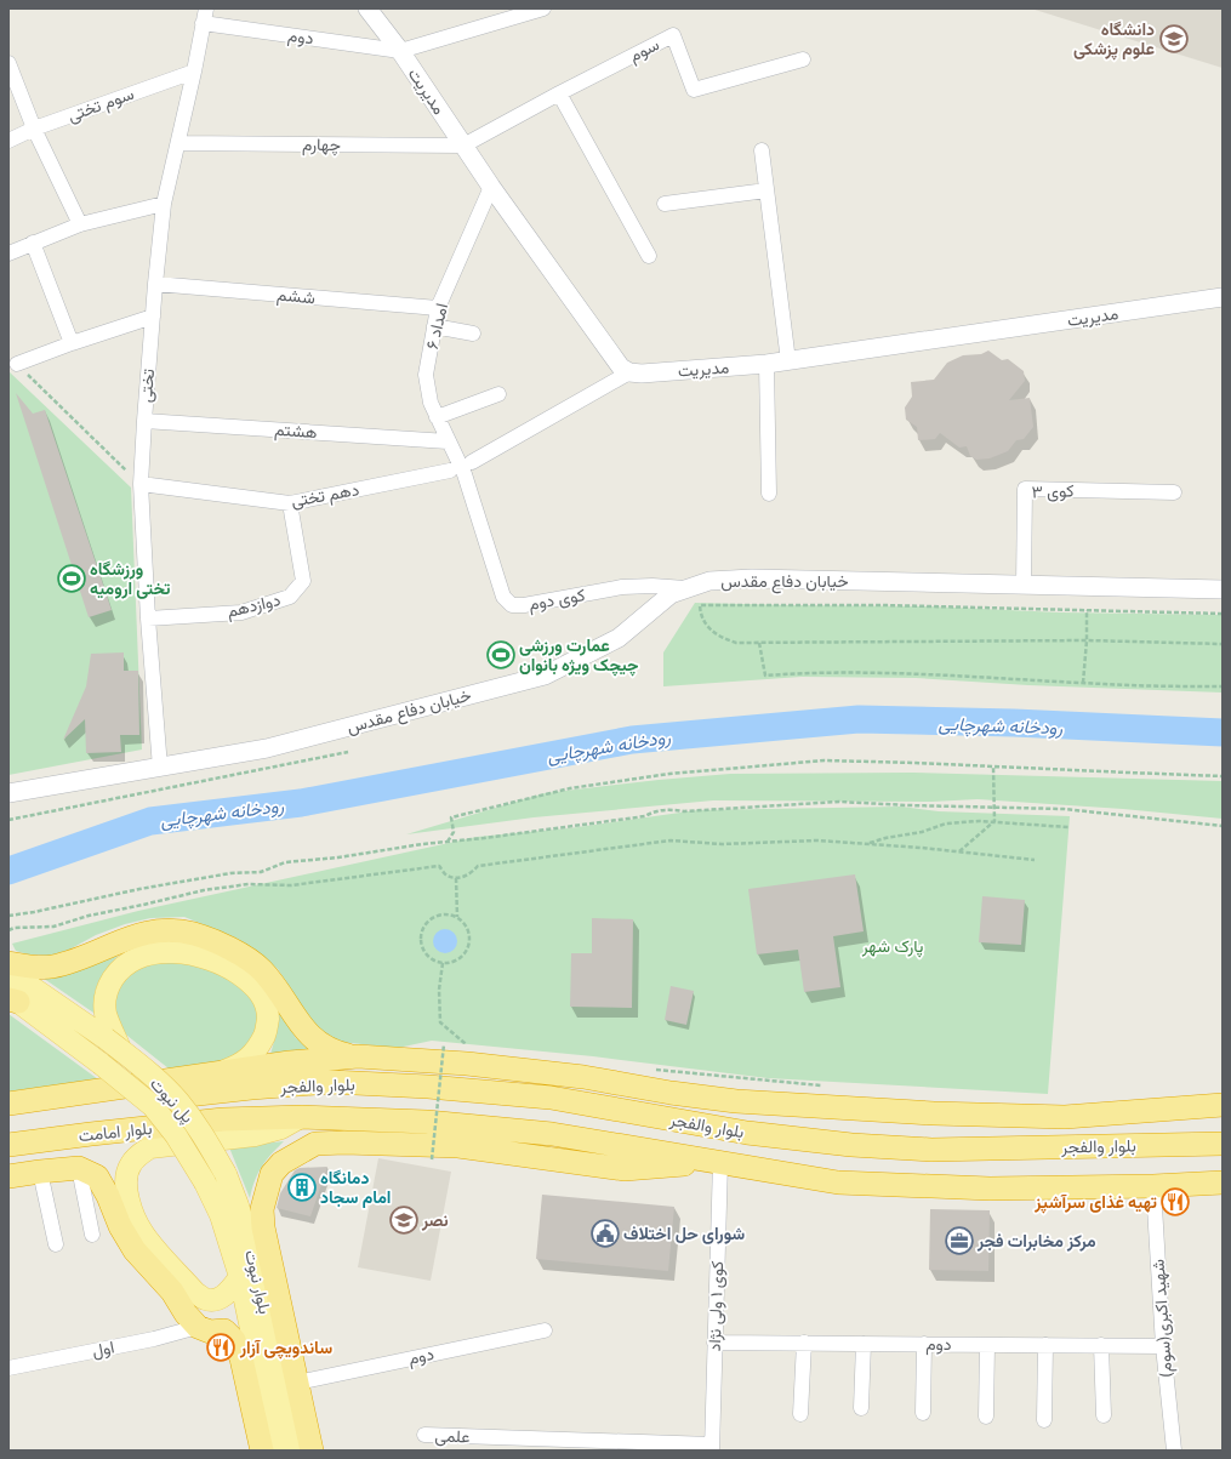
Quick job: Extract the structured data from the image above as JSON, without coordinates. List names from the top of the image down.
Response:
{
  "streets": {
    "highway": ["بلوار والفجر", "بلوار امامت"],
    "main road": ["پل نبوت", "بلوار نبوت"],
    "street": [
      "دوم",
      "سوم",
      "مدیریت",
      "سوم تختی",
      "چهارم",
      "ششم",
      "امداد ۶",
      "تختی",
      "هشتم",
      "کوی ۳",
      "دهم تختی",
      "خیابان دفاع مقدس",
      "کوی دوم",
      "دوازدهم",
      "کوی ۱ ولی نژاد",
      "شهید اکبری(سوم)",
      "اول",
      "علمی"
    ]
  },
  "crossings": [
    ["دوم", "مدیریت"],
    ["دوم", "تختی"],
    ["دوم", "کوی ۱ ولی نژاد"],
    ["دوم", "شهید اکبری(سوم)"],
    ["سوم", "مدیریت"],
    ["سوم", "چهارم"],
    ["مدیریت", "چهارم"],
    ["مدیریت", "امداد ۶"],
    ["مدیریت", "دهم تختی"],
    ["سوم تختی", "تختی"],
    ["چهارم", "تختی"],
    ["ششم", "امداد ۶"],
    ["ششم", "تختی"],
    ["امداد ۶", "هشتم"],
    ["امداد ۶", "دهم تختی"],
    ["امداد ۶", "کوی دوم"],
    ["تختی", "هشتم"],
    ["تختی", "دهم تختی"],
    ["تختی", "خیابان دفاع مقدس"],
    ["تختی", "دوازدهم"],
    ["کوی ۳", "خیابان دفاع مقدس"],
    ["دهم تختی", "کوی دوم"],
    ["دهم تختی", "دوازدهم"],
    ["خیابان دفاع مقدس", "کوی دوم"],
    ["بلوار والفجر", "بلوار امامت"],
    ["بلوار والفجر", "کوی ۱ ولی نژاد"],
    ["بلوار والفجر", "شهید اکبری(سوم)"],
    ["پل نبوت", "بلوار نبوت"],
    ["کوی ۱ ولی نژاد", "علمی"]
  ],
  "water": ["رودخانه شهرچایی"],
  "parks": ["پارک شهر"],
  "places": {
    "school or university": ["دانشگاه علوم پزشکی", "نصر"],
    "sports": ["ورزشگاه تختی ارومیه", "عمارت ورزشی چیچک ویژه بانوان"],
    "building": ["دمانگاه امام سجاد"],
    "restaurant": ["تهیه غذای سرآشپز", "ساندویچی آزار"],
    "public building": ["شورای حل اختلاف"],
    "office": ["مرکز مخابرات فجر"]
  }
}
